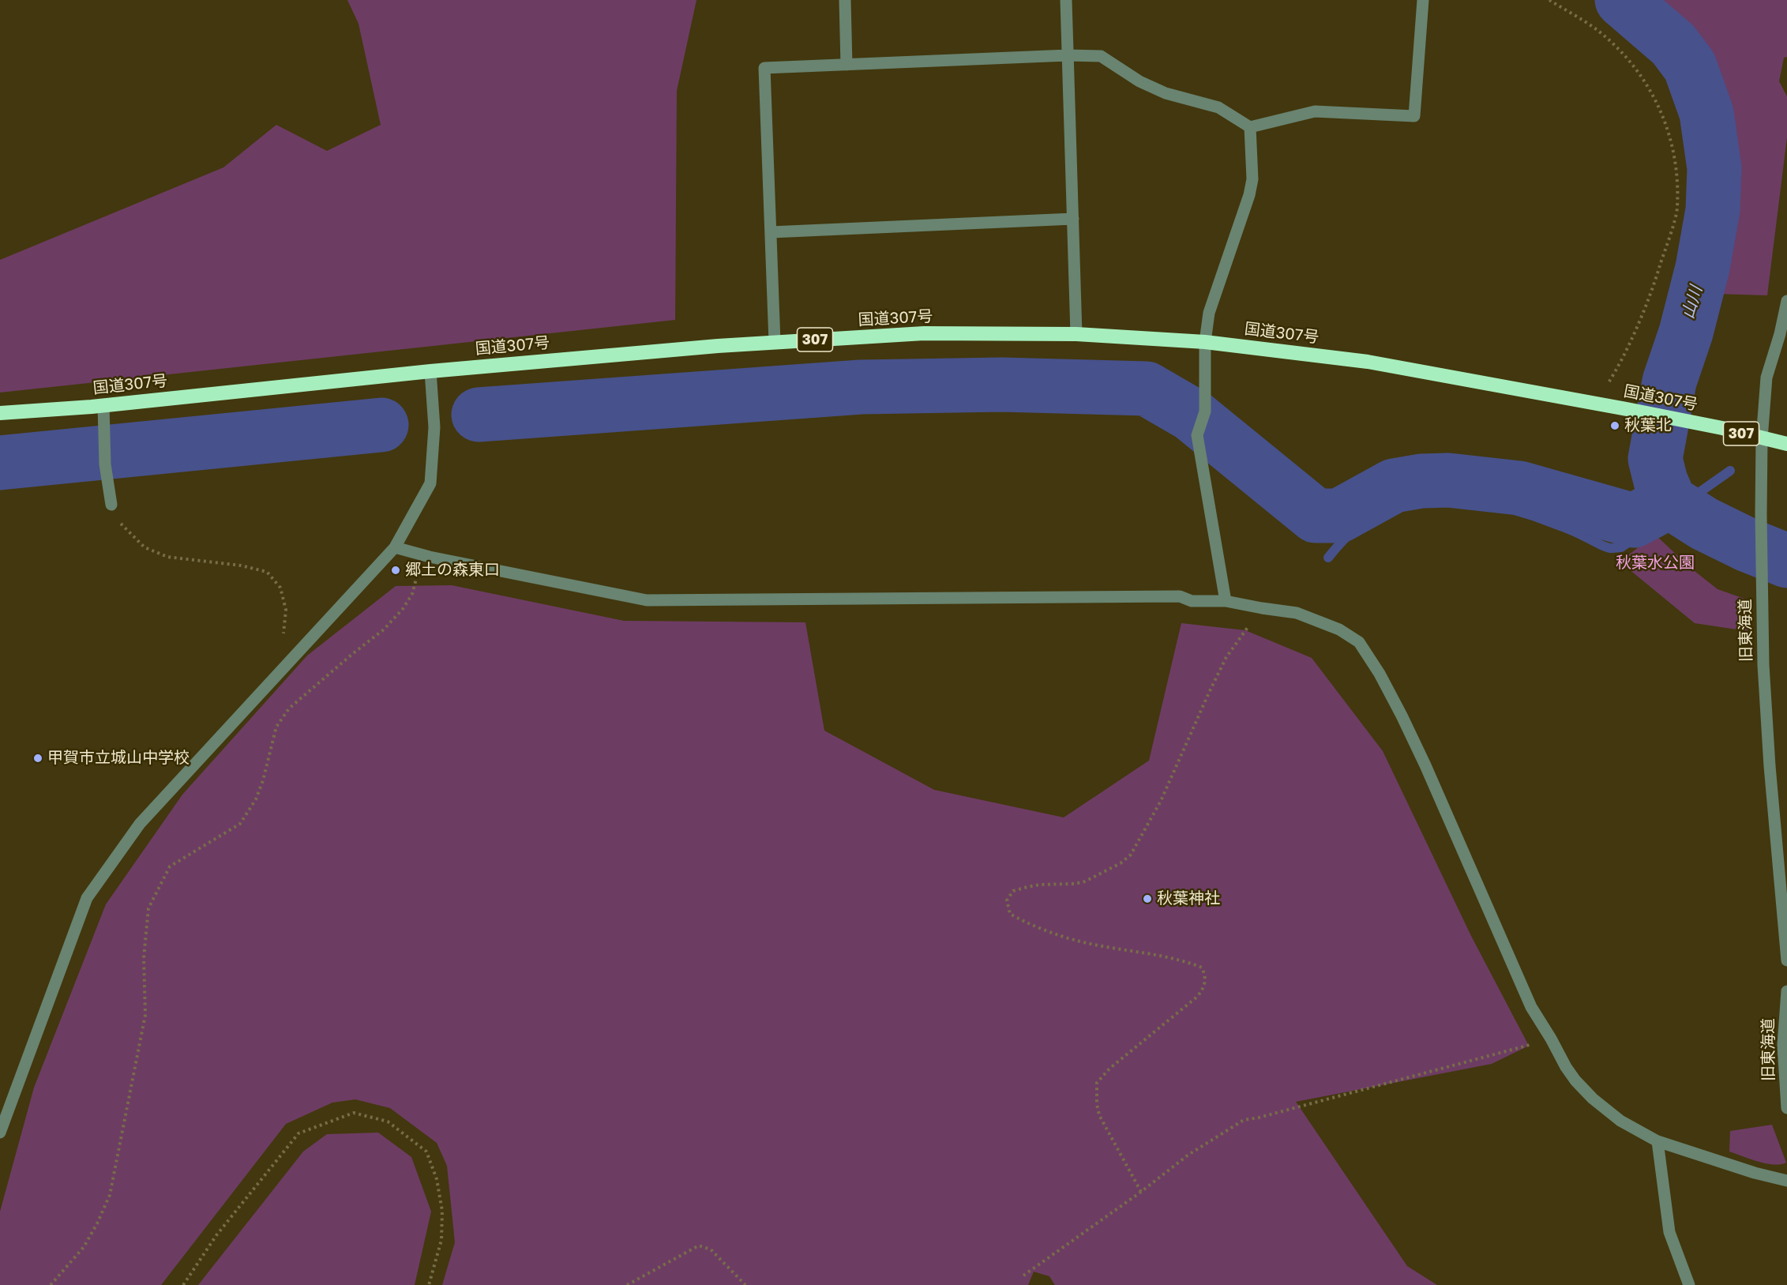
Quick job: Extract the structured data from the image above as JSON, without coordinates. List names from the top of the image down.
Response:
{
  "streets": {
    "highway": ["国道307号", "307"],
    "street": ["旧東海道"]
  },
  "crossings": [
    ["国道307号", "旧東海道"]
  ],
  "water": ["山川"],
  "parks": ["秋葉水公園"],
  "places": [
    "秋葉北",
    "郷土の森東口",
    "甲賀市立城山中学校",
    "秋葉神社"
  ]
}
